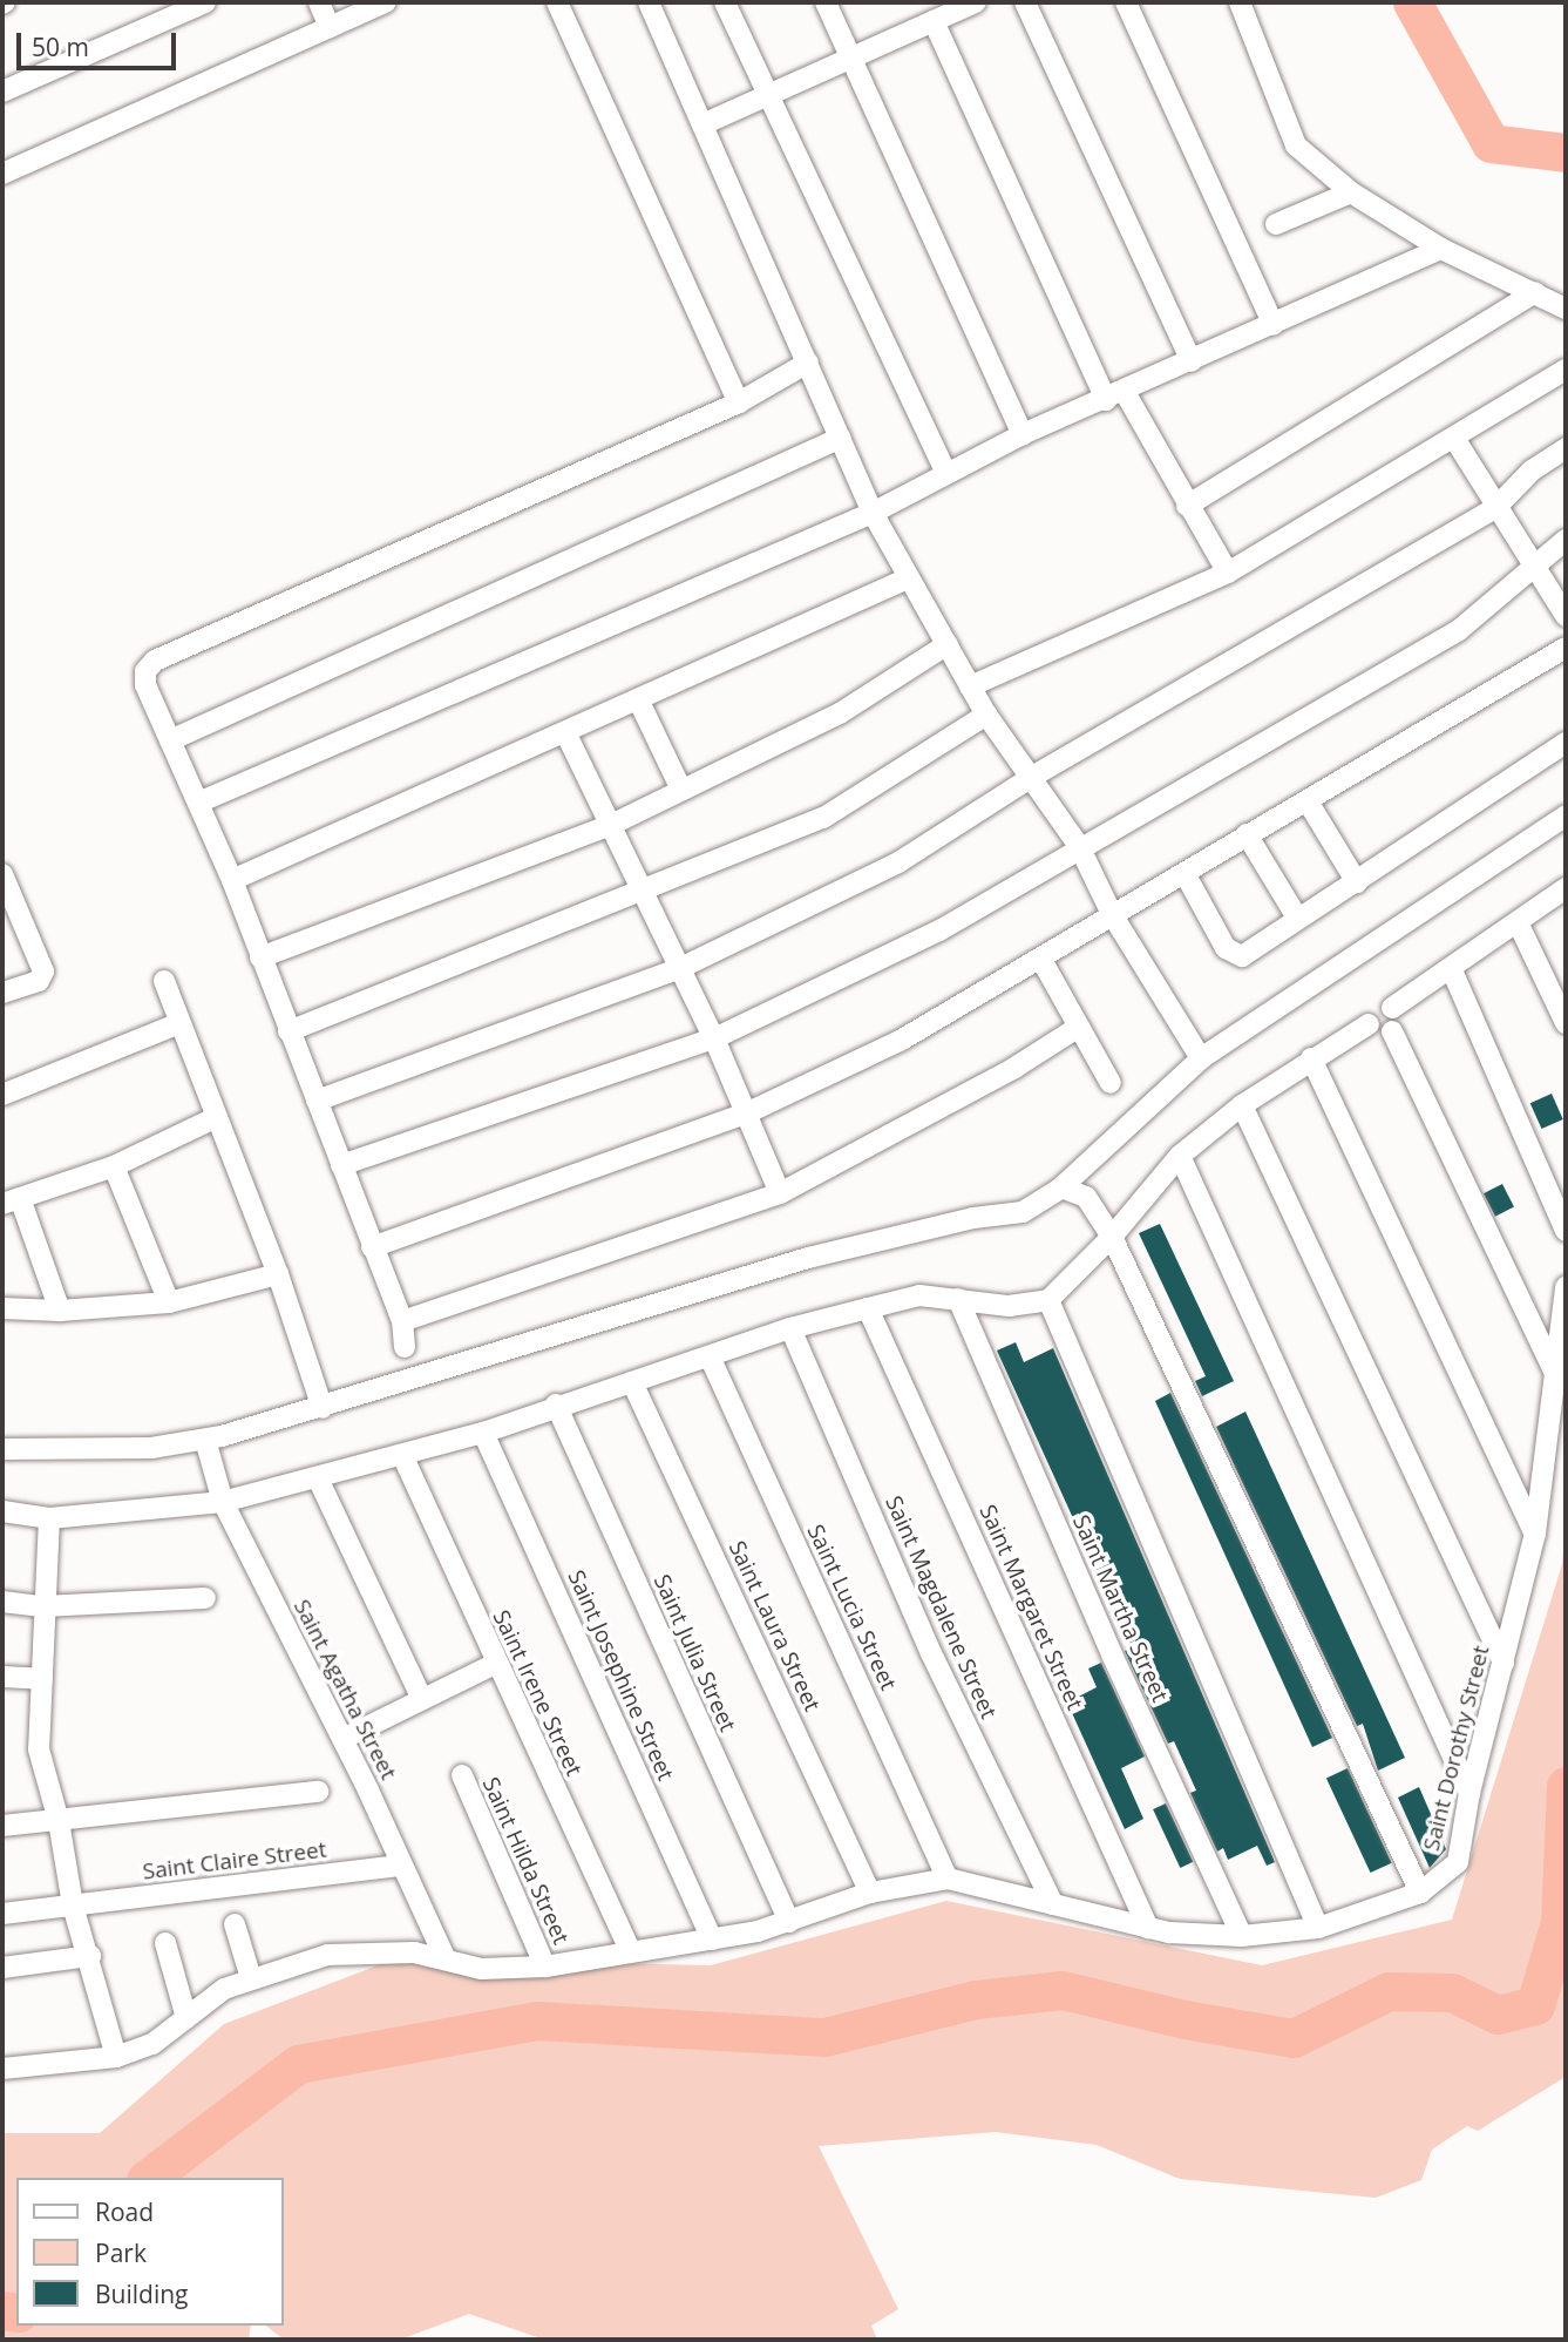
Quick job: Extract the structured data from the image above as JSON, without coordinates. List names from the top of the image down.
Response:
{
  "streets": {
    "street": [
      "Saint Lucia Street",
      "Saint Magdalene Street",
      "Saint Margaret Street",
      "Saint Martha Street",
      "Saint Laura Street",
      "Saint Julia Street",
      "Saint Josephine Street",
      "Saint Agatha Street",
      "Saint Irene Street",
      "Saint Dorothy Street",
      "Saint Claire Street",
      "Saint Hilda Street"
    ]
  },
  "crossings": [
    ["Saint Lucia Street", "Saint Dorothy Street"],
    ["Saint Magdalene Street", "Saint Dorothy Street"],
    ["Saint Margaret Street", "Saint Dorothy Street"],
    ["Saint Martha Street", "Saint Dorothy Street"],
    ["Saint Laura Street", "Saint Dorothy Street"],
    ["Saint Julia Street", "Saint Dorothy Street"],
    ["Saint Josephine Street", "Saint Dorothy Street"],
    ["Saint Agatha Street", "Saint Dorothy Street"],
    ["Saint Agatha Street", "Saint Claire Street"],
    ["Saint Irene Street", "Saint Dorothy Street"],
    ["Saint Dorothy Street", "Saint Hilda Street"]
  ],
  "legend": ["Road", "Park", "Building"],
  "scale_bar": "50 m"
}
